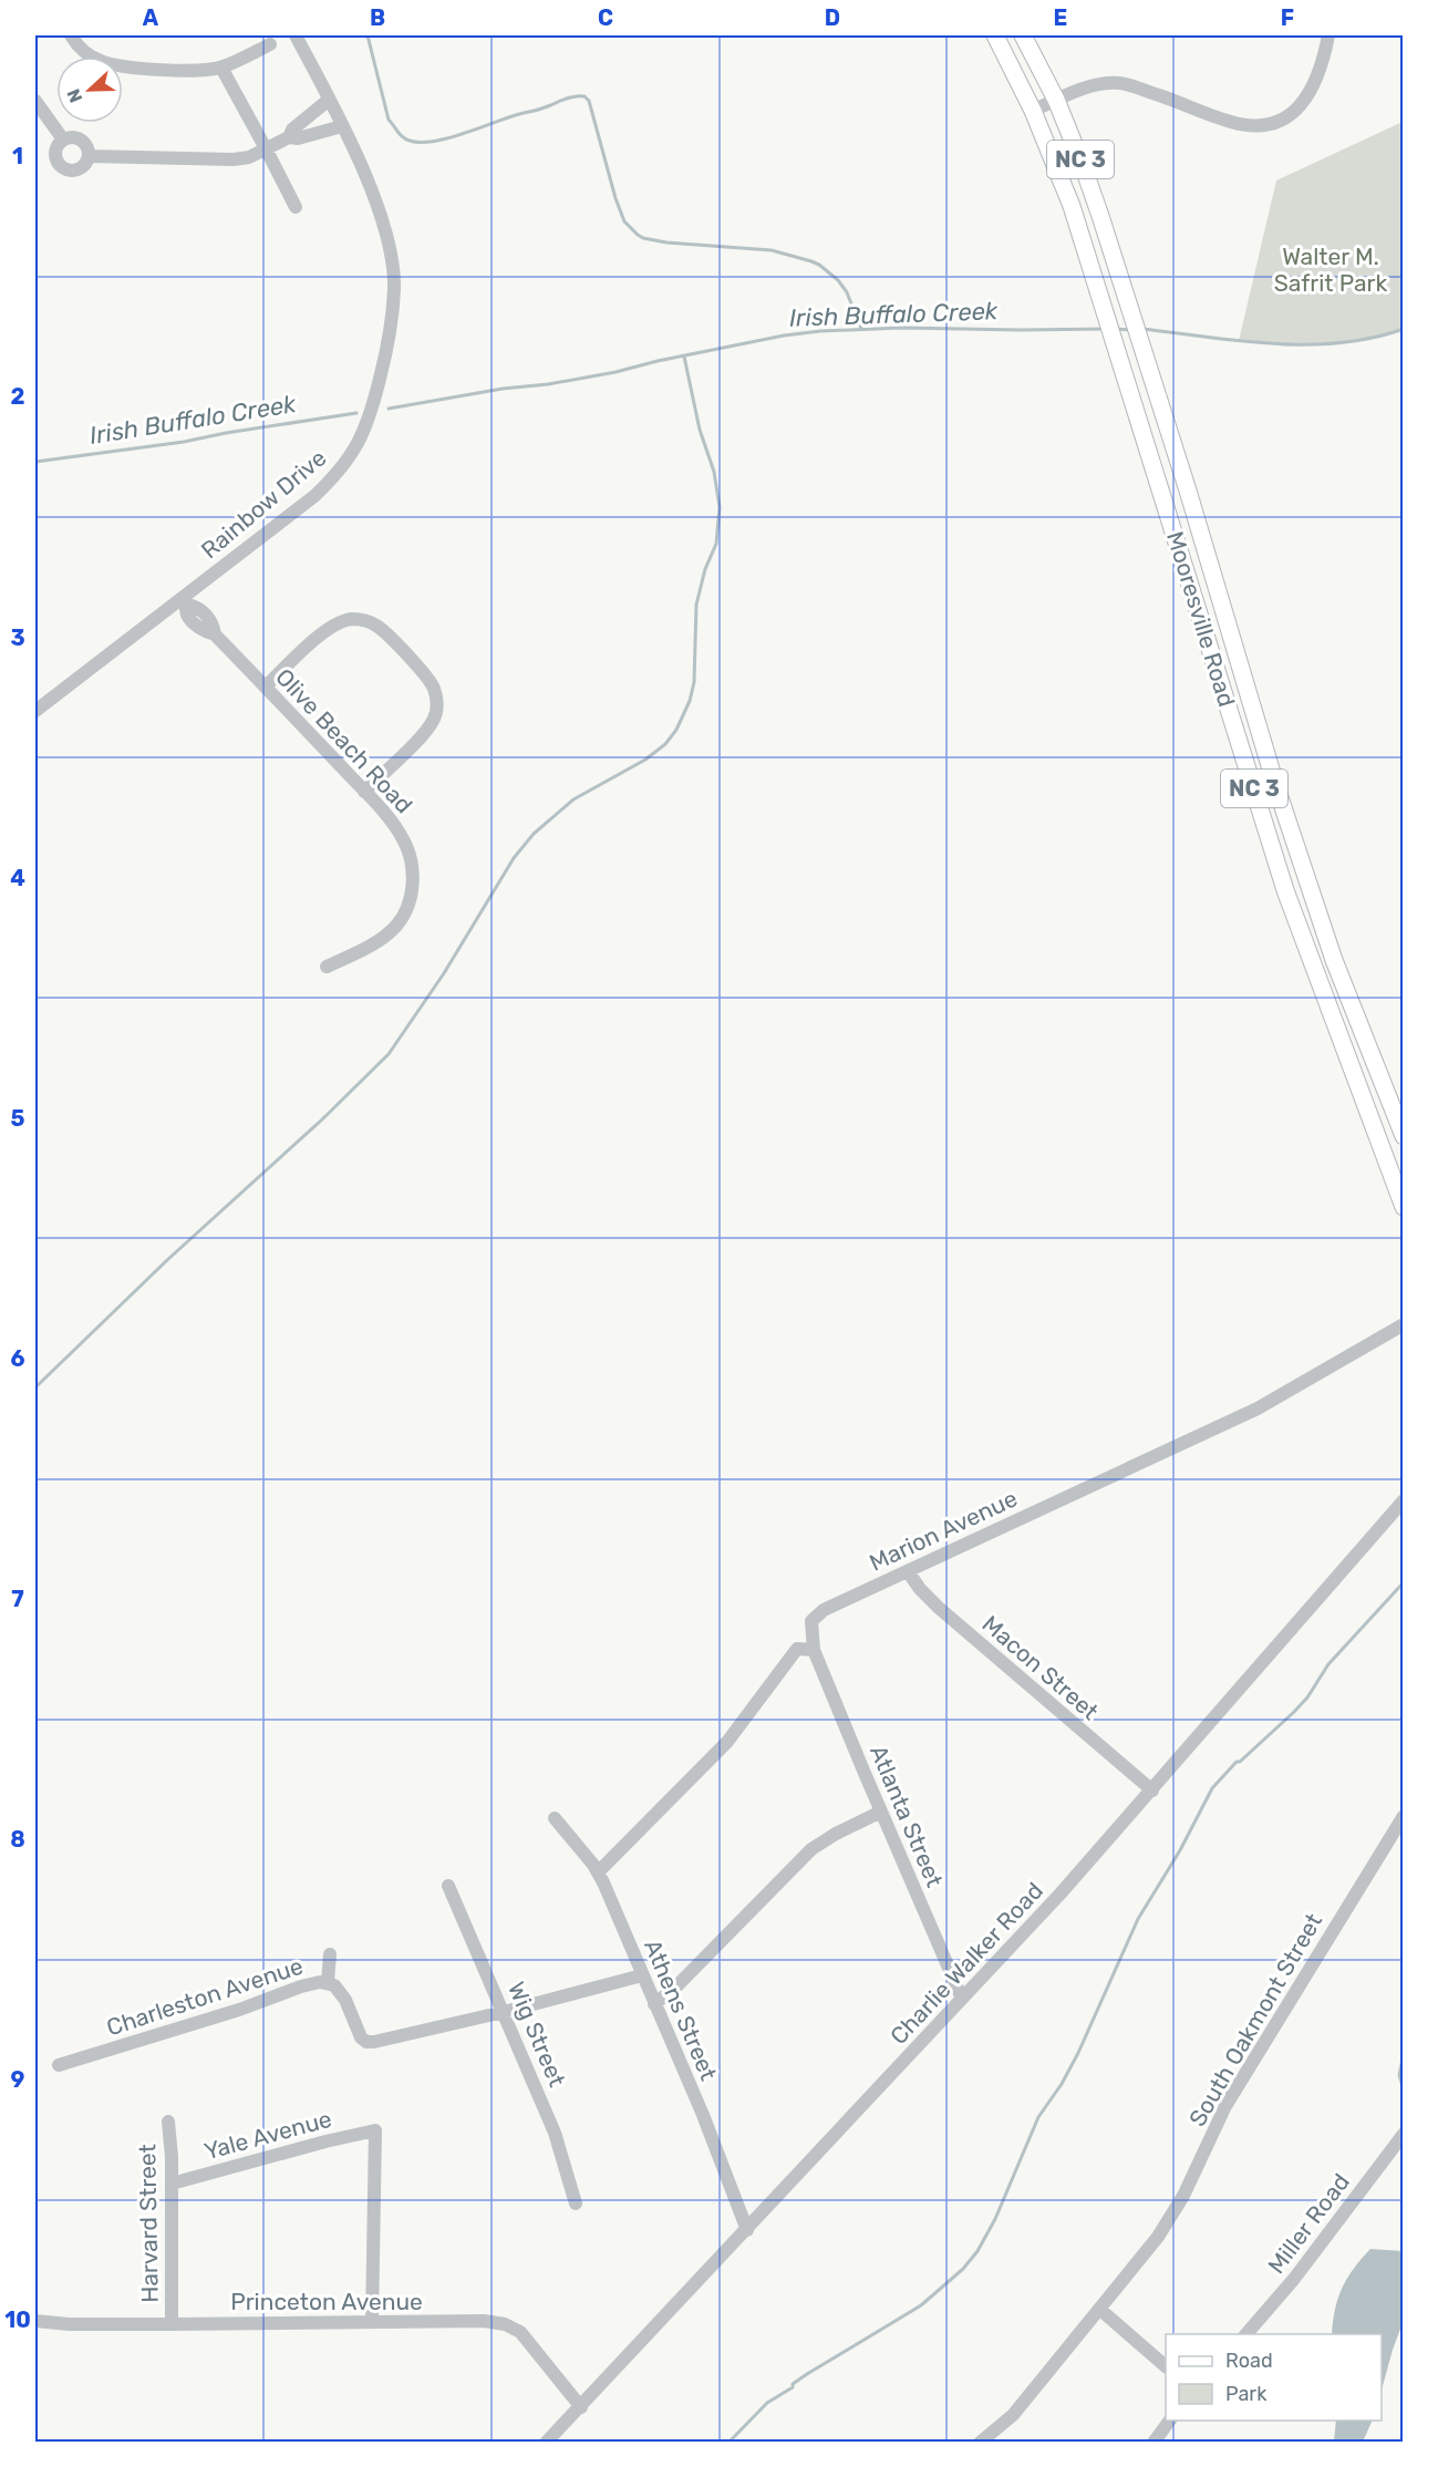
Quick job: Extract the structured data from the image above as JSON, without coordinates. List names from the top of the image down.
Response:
{
  "streets": {
    "main road": ["NC 3", "Mooresville Road"],
    "street": [
      "Rainbow Drive",
      "Olive Beach Road",
      "Marion Avenue",
      "Macon Street",
      "Atlanta Street",
      "Charlie Walker Road",
      "Charleston Avenue",
      "Athens Street",
      "South Oakmont Street",
      "Wig Street",
      "Yale Avenue",
      "Harvard Street",
      "Miller Road",
      "Princeton Avenue"
    ]
  },
  "crossings": [
    ["Rainbow Drive", "Olive Beach Road"],
    ["Marion Avenue", "Macon Street"],
    ["Marion Avenue", "Atlanta Street"],
    ["Macon Street", "Charlie Walker Road"],
    ["Atlanta Street", "Charlie Walker Road"],
    ["Charlie Walker Road", "Athens Street"],
    ["Charlie Walker Road", "Princeton Avenue"],
    ["Charleston Avenue", "Athens Street"],
    ["Charleston Avenue", "Wig Street"],
    ["Yale Avenue", "Harvard Street"],
    ["Yale Avenue", "Princeton Avenue"],
    ["Harvard Street", "Princeton Avenue"]
  ],
  "water": ["Irish Buffalo Creek"],
  "parks": ["Walter M. Safrit Park"],
  "legend": ["Road", "Park"],
  "north": "left",
  "grid": {
    "columns": [
      "A",
      "B",
      "C",
      "D",
      "E",
      "F"
    ],
    "rows": [
      "1",
      "2",
      "3",
      "4",
      "5",
      "6",
      "7",
      "8",
      "9",
      "10"
    ]
  }
}
